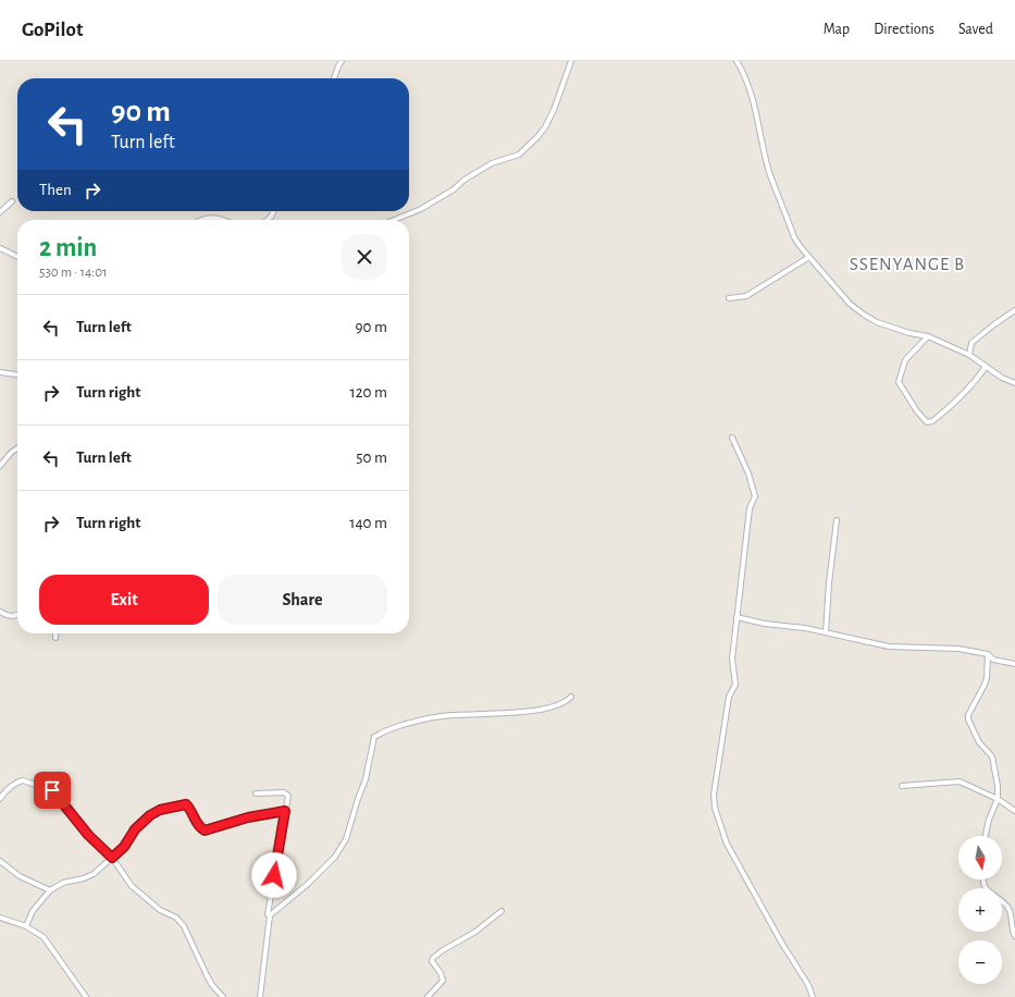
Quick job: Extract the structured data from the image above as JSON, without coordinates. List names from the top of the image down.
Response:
{
  "districts": ["SSENYANGE B"],
  "north": "bottom",
  "page": {
    "header": "GoPilot",
    "nav": ["Map", "Directions", "Saved"],
    "turn": ["90 m", "Turn left"],
    "then": "Then",
    "heading": ["2 min", "530 m · 14:01"],
    "list": [
      {
        "name": "Turn left",
        "value": "90 m"
      },
      {
        "name": "Turn right",
        "value": "120 m"
      },
      {
        "name": "Turn left",
        "value": "50 m"
      },
      {
        "name": "Turn right",
        "value": "140 m"
      }
    ],
    "buttons": ["Exit", "Share"],
    "map_buttons": ["+", "−"]
  }
}
